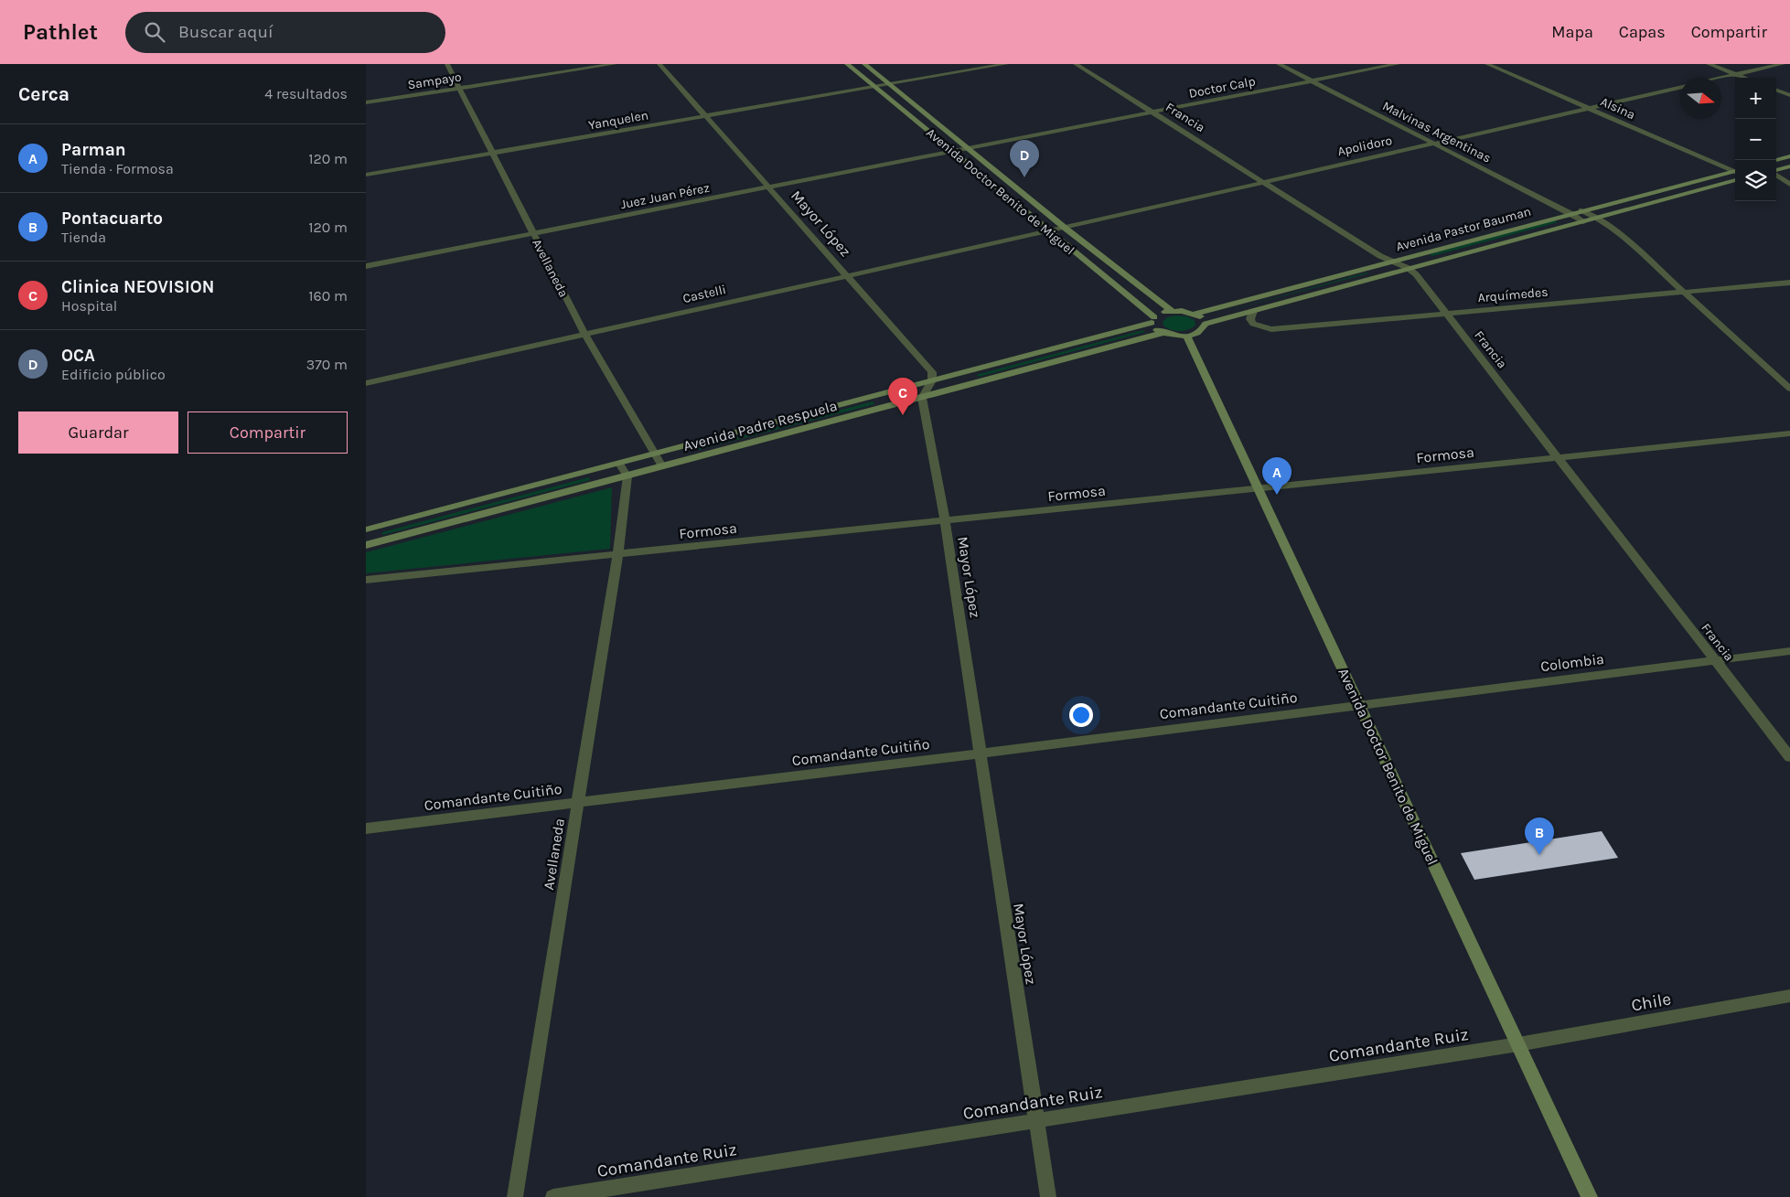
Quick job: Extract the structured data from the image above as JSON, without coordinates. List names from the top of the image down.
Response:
{
  "streets": {
    "main road": ["Avenida Doctor Benito de Miguel", "Avenida Pastor Bauman", "Avenida Padre Respuela"],
    "street": [
      "Sampayo",
      "Doctor Calp",
      "Alsina",
      "Francia",
      "Yanquelen",
      "Malvinas Argentinas",
      "Apolidoro",
      "Juez Juan Pérez",
      "Mayor López",
      "Avellaneda",
      "Castelli",
      "Arquímedes",
      "Formosa",
      "Colombia",
      "Comandante Cuitiño",
      "Chile",
      "Comandante Ruiz"
    ]
  },
  "crossings": [
    ["Sampayo", "Avellaneda"],
    ["Doctor Calp", "Francia"],
    ["Doctor Calp", "Malvinas Argentinas"],
    ["Doctor Calp", "Avenida Doctor Benito de Miguel"],
    ["Doctor Calp", "Juez Juan Pérez"],
    ["Alsina", "Apolidoro"],
    ["Francia", "Apolidoro"],
    ["Francia", "Avenida Pastor Bauman"],
    ["Francia", "Arquímedes"],
    ["Francia", "Formosa"],
    ["Francia", "Colombia"],
    ["Yanquelen", "Avenida Doctor Benito de Miguel"],
    ["Yanquelen", "Mayor López"],
    ["Yanquelen", "Avellaneda"],
    ["Malvinas Argentinas", "Apolidoro"],
    ["Malvinas Argentinas", "Avenida Pastor Bauman"],
    ["Apolidoro", "Avenida Doctor Benito de Miguel"],
    ["Apolidoro", "Castelli"],
    ["Avenida Doctor Benito de Miguel", "Juez Juan Pérez"],
    ["Avenida Doctor Benito de Miguel", "Avenida Pastor Bauman"],
    ["Avenida Doctor Benito de Miguel", "Castelli"],
    ["Avenida Doctor Benito de Miguel", "Avenida Padre Respuela"],
    ["Avenida Doctor Benito de Miguel", "Formosa"],
    ["Avenida Doctor Benito de Miguel", "Colombia"],
    ["Avenida Doctor Benito de Miguel", "Comandante Cuitiño"],
    ["Avenida Doctor Benito de Miguel", "Chile"],
    ["Avenida Doctor Benito de Miguel", "Comandante Ruiz"],
    ["Juez Juan Pérez", "Mayor López"],
    ["Juez Juan Pérez", "Avellaneda"],
    ["Mayor López", "Castelli"],
    ["Mayor López", "Avenida Padre Respuela"],
    ["Mayor López", "Formosa"],
    ["Mayor López", "Comandante Cuitiño"],
    ["Mayor López", "Comandante Ruiz"],
    ["Avenida Pastor Bauman", "Arquímedes"],
    ["Avellaneda", "Castelli"],
    ["Avellaneda", "Avenida Padre Respuela"],
    ["Avellaneda", "Formosa"],
    ["Avellaneda", "Comandante Cuitiño"],
    ["Colombia", "Comandante Cuitiño"],
    ["Chile", "Comandante Ruiz"]
  ],
  "north": "right",
  "page": {
    "header": "Pathlet",
    "search": "Buscar aquí",
    "nav": ["Mapa", "Capas", "Compartir"],
    "heading": ["Cerca", "4 resultados"],
    "map_buttons": ["+", "−"],
    "list": [
      {
        "mark": "A",
        "name": "Parman",
        "note": "Tienda · Formosa",
        "value": "120 m"
      },
      {
        "mark": "B",
        "name": "Pontacuarto",
        "note": "Tienda",
        "value": "120 m"
      },
      {
        "mark": "C",
        "name": "Clinica NEOVISION",
        "note": "Hospital",
        "value": "160 m"
      },
      {
        "mark": "D",
        "name": "OCA",
        "note": "Edificio público",
        "value": "370 m"
      }
    ],
    "pins": [
      "D",
      "C",
      "A",
      "B"
    ],
    "buttons": ["Guardar", "Compartir"]
  }
}
